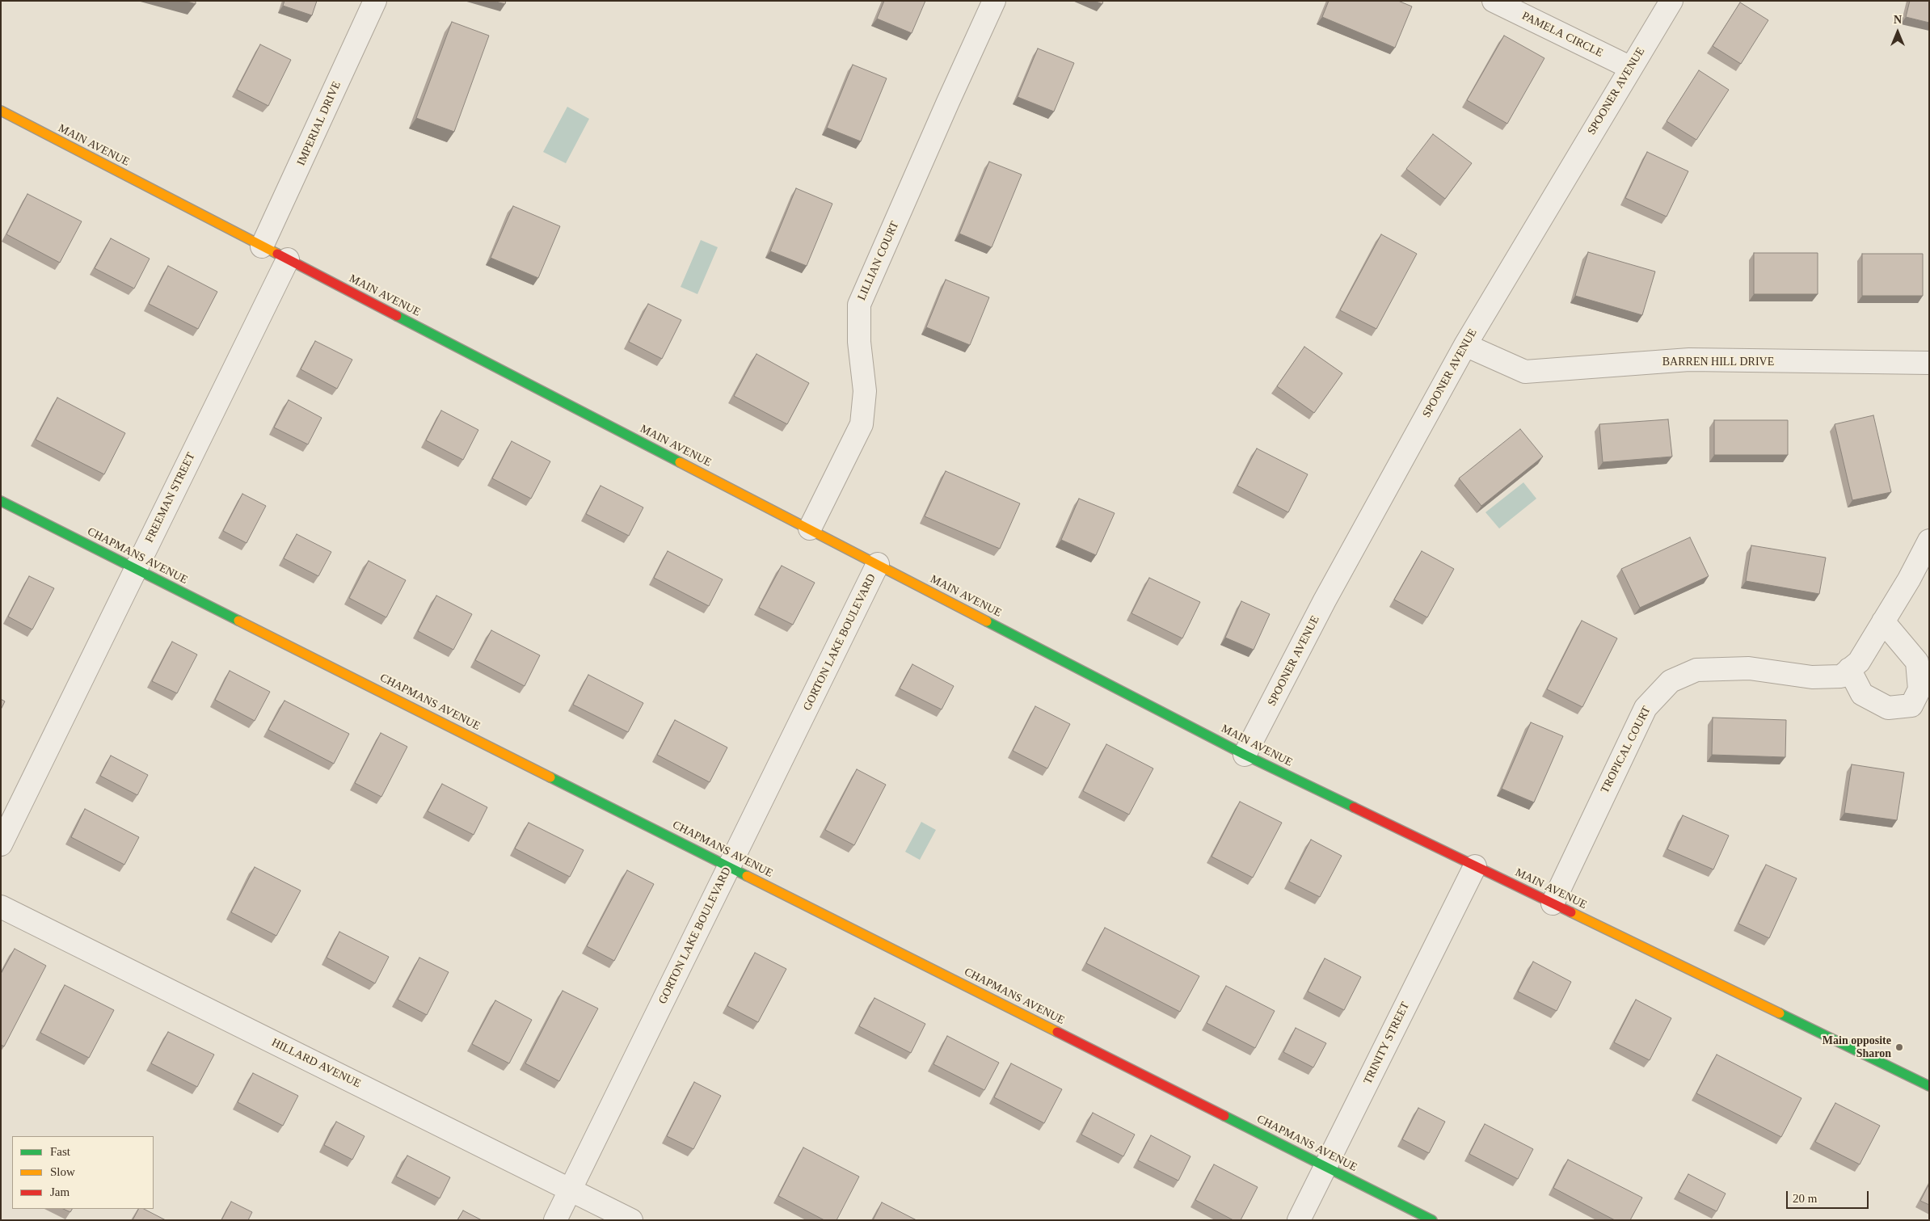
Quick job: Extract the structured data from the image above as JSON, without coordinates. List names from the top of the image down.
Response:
{
  "streets": {
    "main road": ["MAIN AVENUE", "CHAPMANS AVENUE"],
    "street": [
      "PAMELA CIRCLE",
      "SPOONER AVENUE",
      "IMPERIAL DRIVE",
      "LILLIAN COURT",
      "BARREN HILL DRIVE",
      "FREEMAN STREET",
      "GORTON LAKE BOULEVARD",
      "TROPICAL COURT",
      "TRINITY STREET",
      "HILLARD AVENUE"
    ]
  },
  "crossings": [
    ["PAMELA CIRCLE", "SPOONER AVENUE"],
    ["SPOONER AVENUE", "MAIN AVENUE"],
    ["SPOONER AVENUE", "BARREN HILL DRIVE"],
    ["IMPERIAL DRIVE", "MAIN AVENUE"],
    ["MAIN AVENUE", "LILLIAN COURT"],
    ["MAIN AVENUE", "FREEMAN STREET"],
    ["MAIN AVENUE", "GORTON LAKE BOULEVARD"],
    ["MAIN AVENUE", "TROPICAL COURT"],
    ["MAIN AVENUE", "TRINITY STREET"],
    ["FREEMAN STREET", "CHAPMANS AVENUE"],
    ["CHAPMANS AVENUE", "GORTON LAKE BOULEVARD"],
    ["CHAPMANS AVENUE", "TRINITY STREET"],
    ["GORTON LAKE BOULEVARD", "HILLARD AVENUE"]
  ],
  "places": ["Main opposite Sharon"],
  "legend": ["Fast", "Slow", "Jam"],
  "scale_bar": "20 m",
  "north": "top"
}
